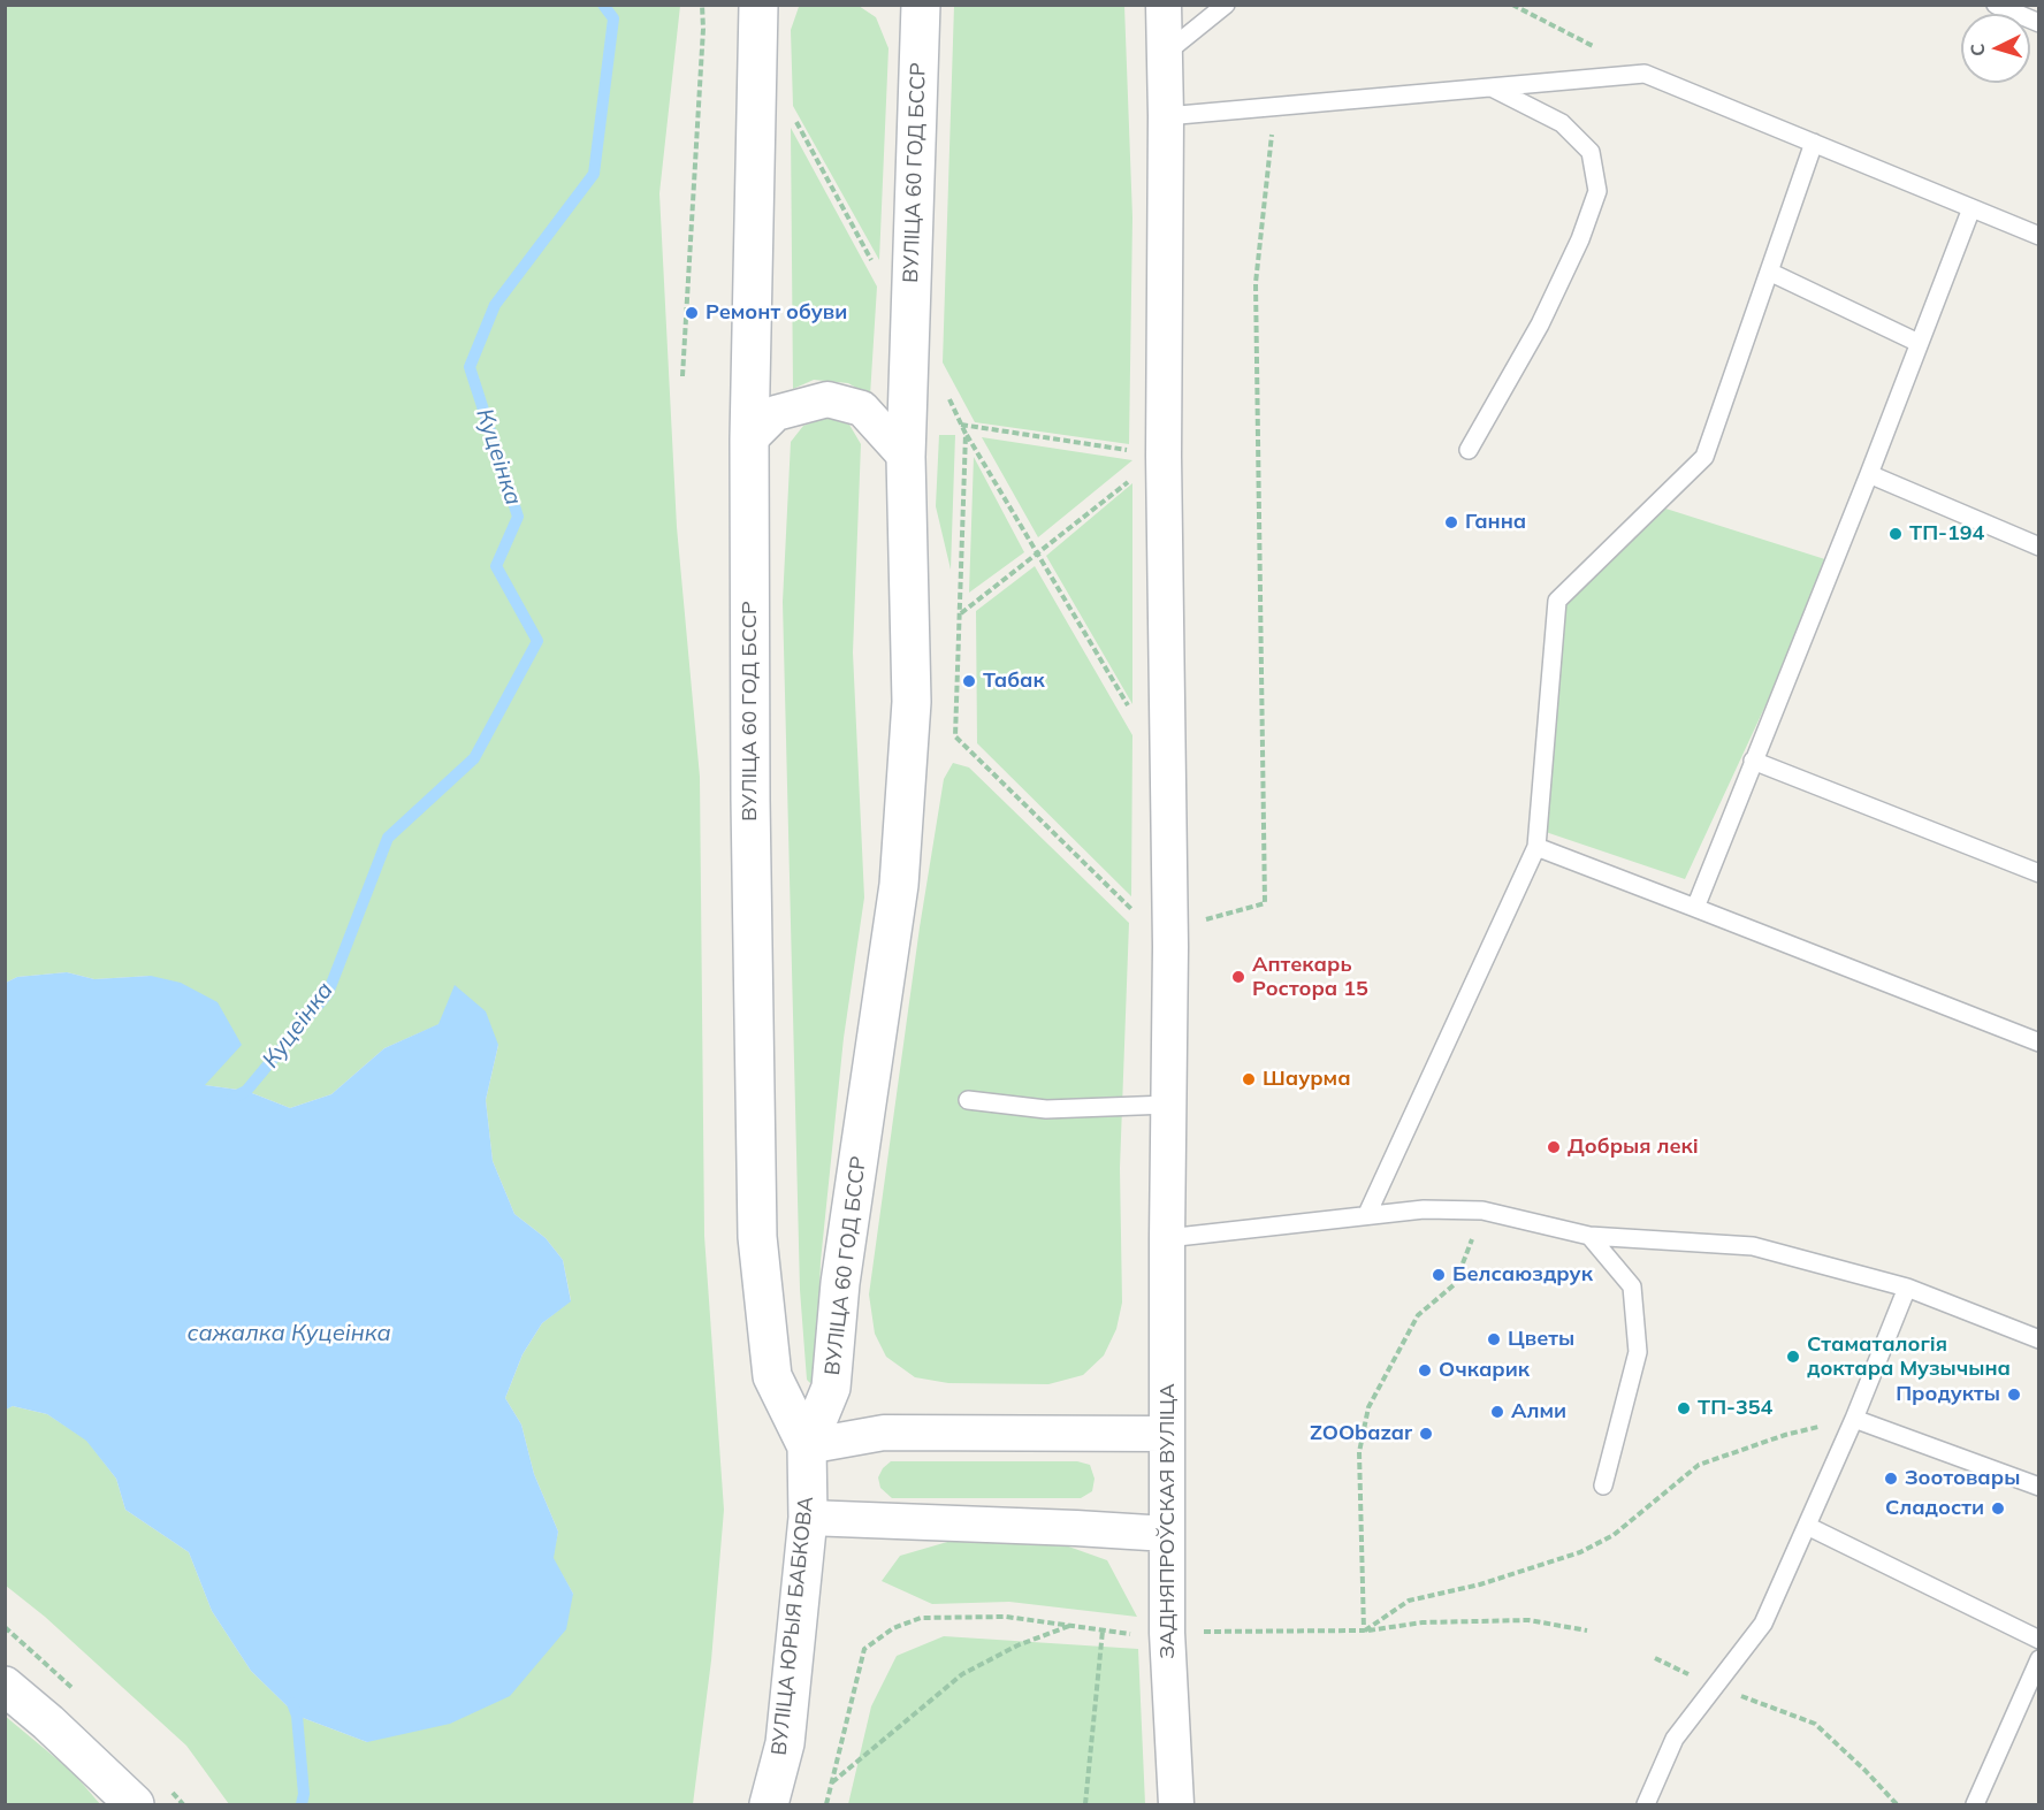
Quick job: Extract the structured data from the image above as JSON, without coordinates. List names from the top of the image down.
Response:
{
  "streets": {
    "main road": ["ВУЛІЦА 60 ГОД БССР", "ВУЛІЦА ЮРЫЯ БАБКОВА"],
    "street": ["ЗАДНЯПРОЎСКАЯ ВУЛІЦА"]
  },
  "crossings": [
    ["ВУЛІЦА 60 ГОД БССР", "ВУЛІЦА ЮРЫЯ БАБКОВА"]
  ],
  "water": ["Куцеінка", "сажалка Куцеінка"],
  "places": [
    "Ремонт обуви",
    "Ганна",
    "ТП-194",
    "Табак",
    "Аптекарь Ростора 15",
    "Шаурма",
    "Добрыя лекі",
    "Белсаюздрук",
    "Цветы",
    "Стаматалогія доктара Музычына",
    "Очкарик",
    "Продукты",
    "ТП-354",
    "Алми",
    "ZOObazar",
    "Зоотовары",
    "Сладости"
  ],
  "north": "left"
}
